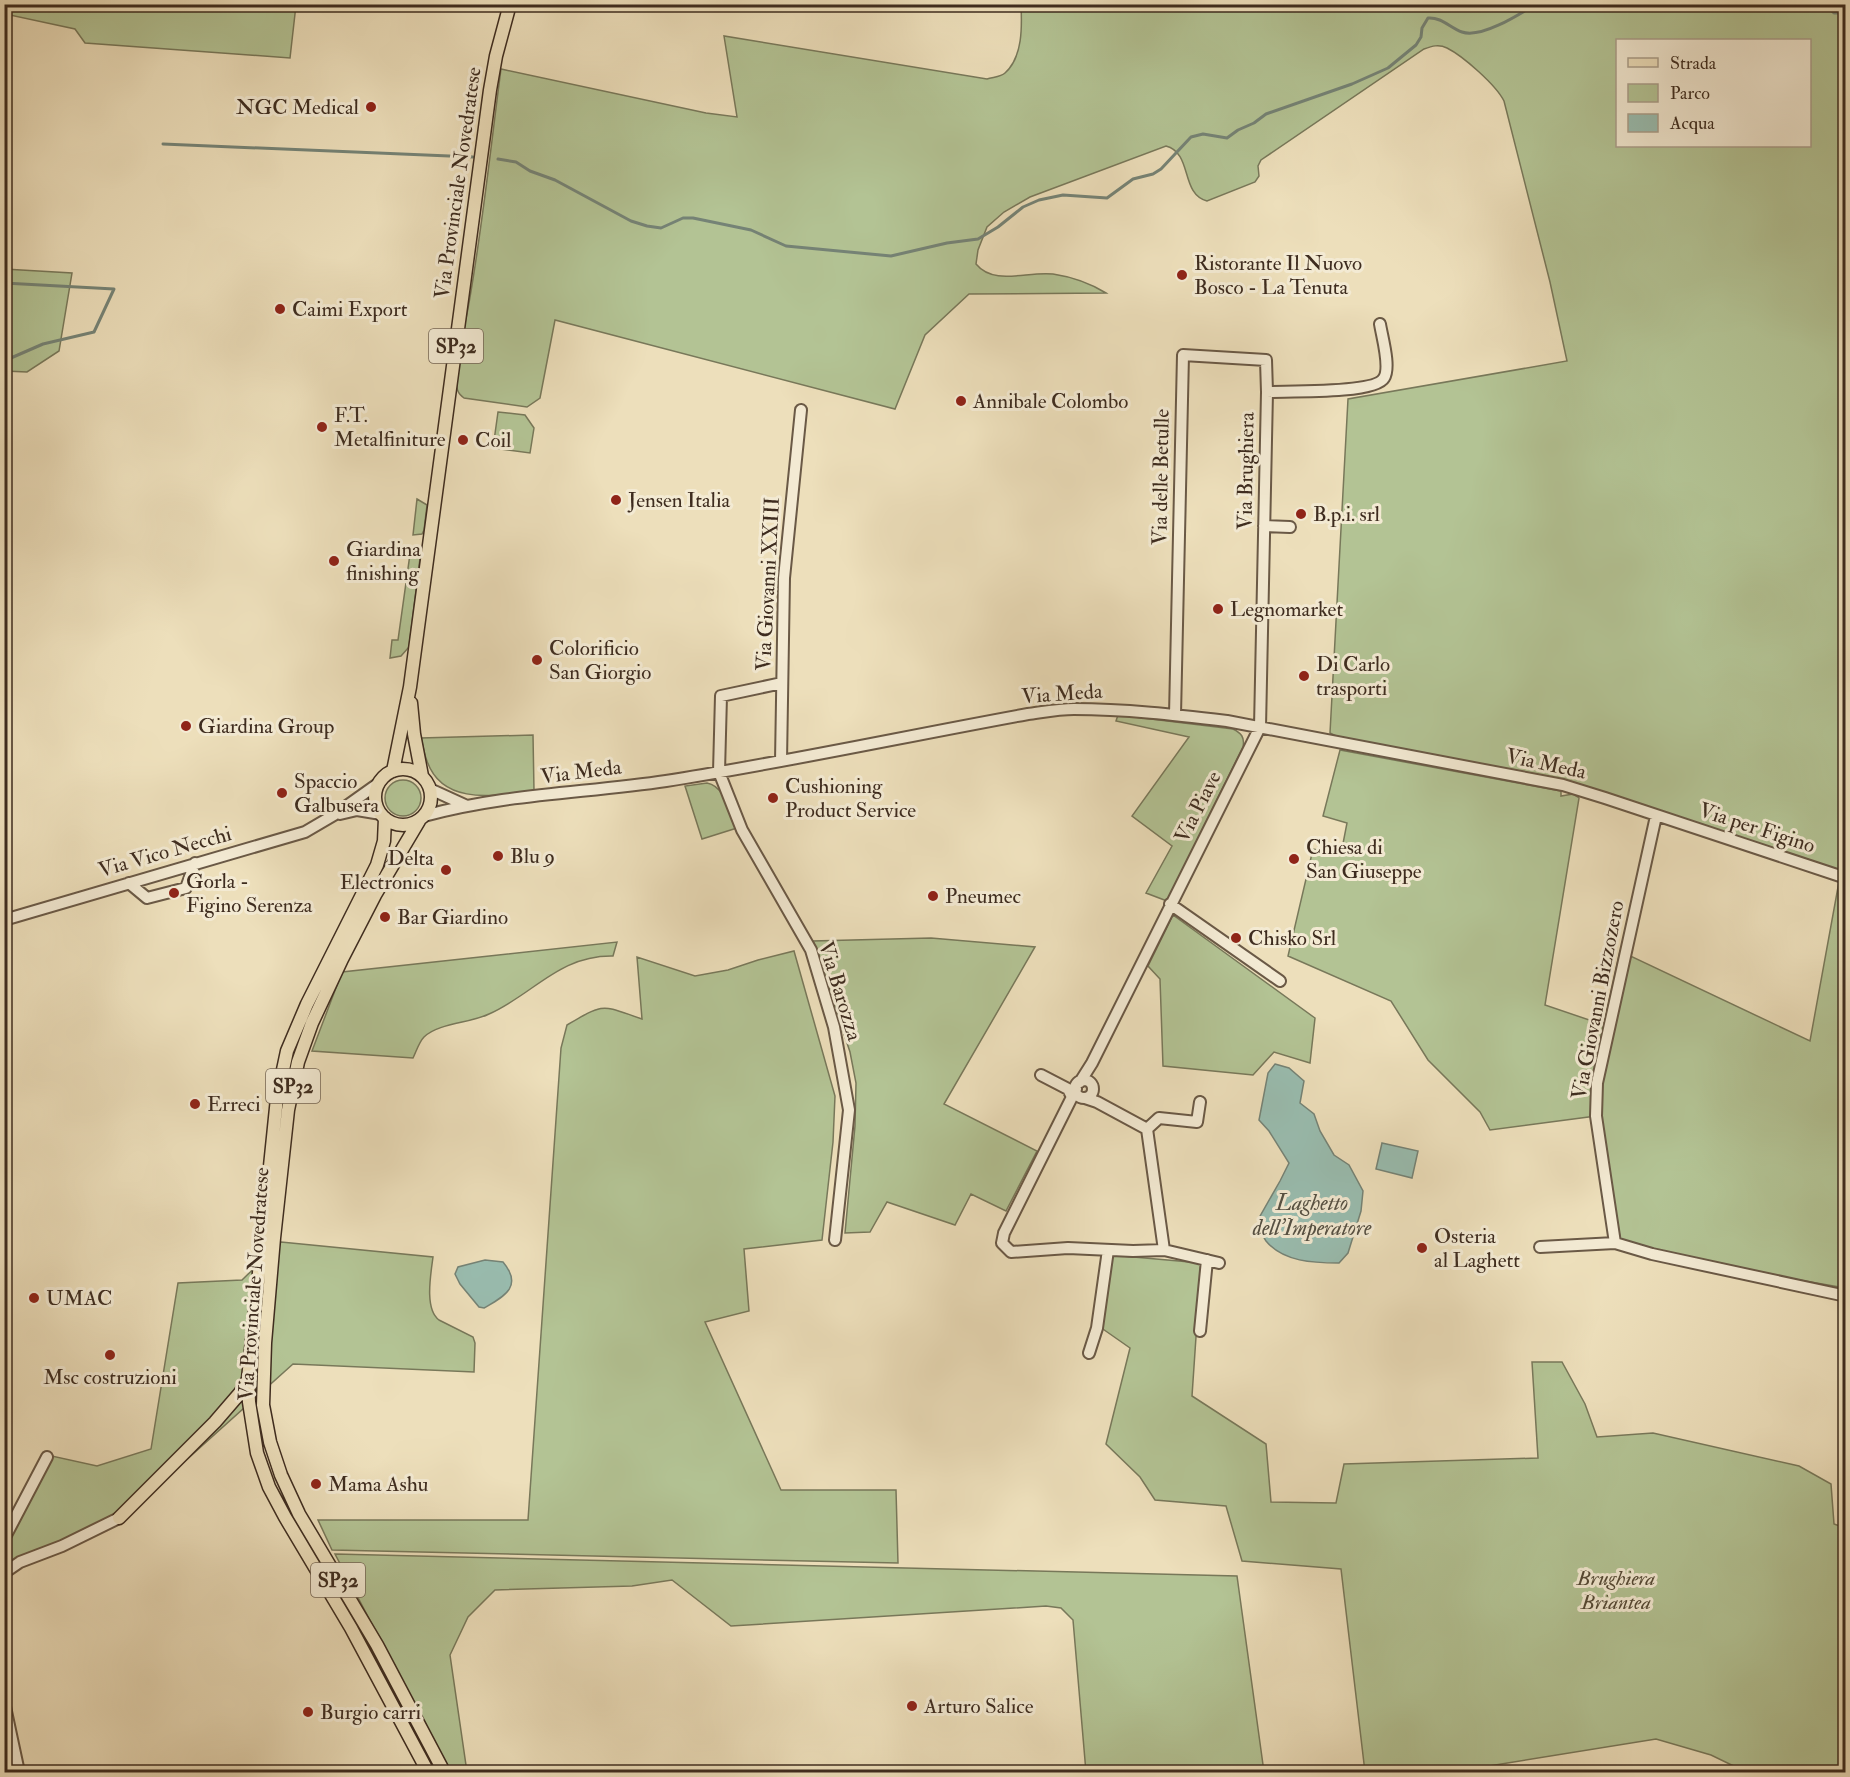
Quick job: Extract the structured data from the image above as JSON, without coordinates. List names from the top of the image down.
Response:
{
  "streets": {
    "main road": ["Via Provinciale Novedratese", "SP32"],
    "street": [
      "Via Brughiera",
      "Via delle Betulle",
      "Via Giovanni XXIII",
      "Via Meda",
      "Via Piave",
      "Via per Figino",
      "Via Vico Necchi",
      "Via Barozza",
      "Via Giovanni Bizzozero"
    ]
  },
  "crossings": [
    ["Via Provinciale Novedratese", "Via Meda"],
    ["Via Provinciale Novedratese", "Via Vico Necchi"],
    ["Via Brughiera", "Via delle Betulle"],
    ["Via Brughiera", "Via Meda"],
    ["Via Brughiera", "Via Piave"],
    ["Via delle Betulle", "Via Meda"],
    ["Via Giovanni XXIII", "Via Meda"],
    ["Via Meda", "Via Piave"],
    ["Via Meda", "Via per Figino"],
    ["Via Meda", "Via Vico Necchi"],
    ["Via Meda", "Via Barozza"],
    ["Via Meda", "Via Giovanni Bizzozero"],
    ["Via per Figino", "Via Giovanni Bizzozero"]
  ],
  "water": ["Laghetto dell'Imperatore"],
  "parks": ["Brughiera Briantea"],
  "places": [
    "NGC Medical",
    "Ristorante Il Nuovo Bosco - La Tenuta",
    "Caimi Export",
    "Annibale Colombo",
    "F.T. Metalfiniture",
    "Coil",
    "Jensen Italia",
    "B.p.i. srl",
    "Giardina finishing",
    "Legnomarket",
    "Colorificio San Giorgio",
    "Di Carlo trasporti",
    "Giardina Group",
    "Spaccio Galbusera",
    "Cushioning Product Service",
    "Blu 9",
    "Chiesa di San Giuseppe",
    "Delta Electronics",
    "Gorla - Figino Serenza",
    "Pneumec",
    "Bar Giardino",
    "Chisko Srl",
    "Erreci",
    "Osteria al Laghett",
    "UMAC",
    "Msc costruzioni",
    "Mama Ashu",
    "Arturo Salice",
    "Burgio carri"
  ],
  "legend": ["Strada", "Parco", "Acqua"]
}
